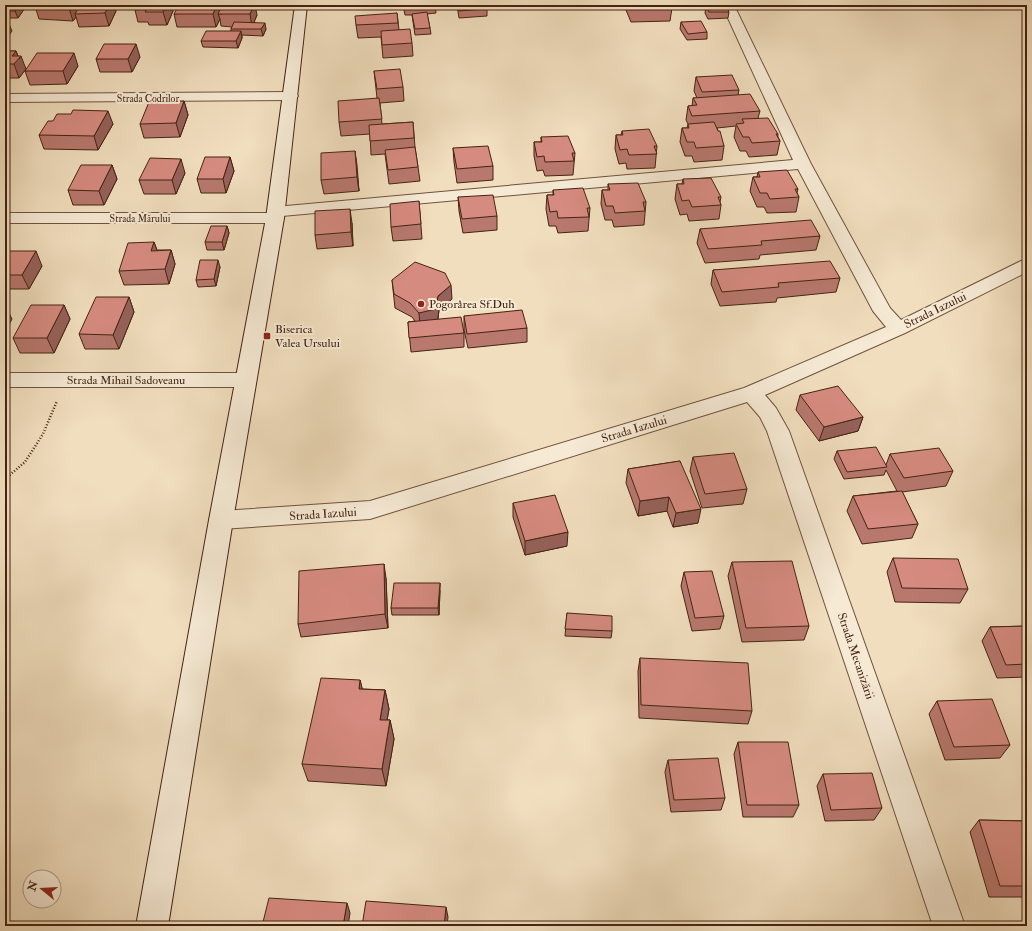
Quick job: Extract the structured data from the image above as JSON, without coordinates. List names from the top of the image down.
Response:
{
  "streets": {
    "street": [
      "Strada Codrilor",
      "Strada Mărului",
      "Strada Iazului",
      "Strada Mihail Sadoveanu",
      "Strada Mecanizării"
    ]
  },
  "crossings": [
    ["Strada Iazului", "Strada Mecanizării"]
  ],
  "places": {
    "other": ["Pogorârea Sf.Duh"],
    "transit": ["Biserica Valea Ursului"]
  },
  "north": "left"
}
